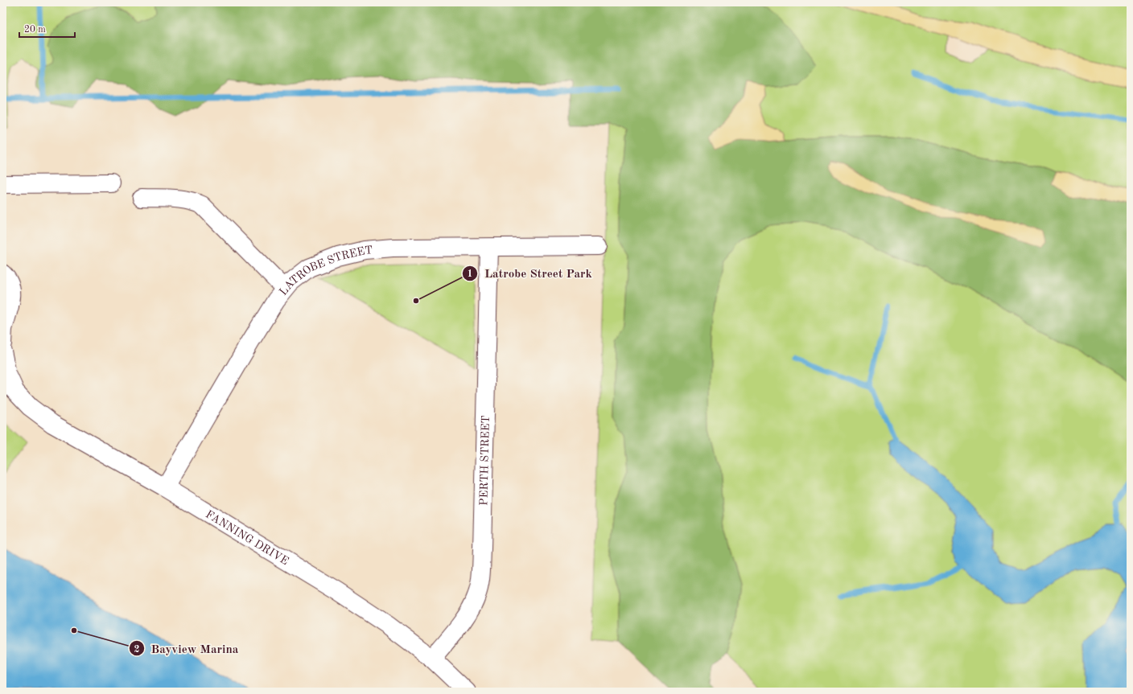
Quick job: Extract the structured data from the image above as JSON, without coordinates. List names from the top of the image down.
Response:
{
  "streets": {
    "street": ["LATROBE STREET", "PERTH STREET", "FANNING DRIVE"]
  },
  "crossings": [
    ["LATROBE STREET", "PERTH STREET"],
    ["LATROBE STREET", "FANNING DRIVE"],
    ["PERTH STREET", "FANNING DRIVE"]
  ],
  "places": ["Latrobe Street Park", "Bayview Marina"],
  "scale_bar": "20 m"
}
